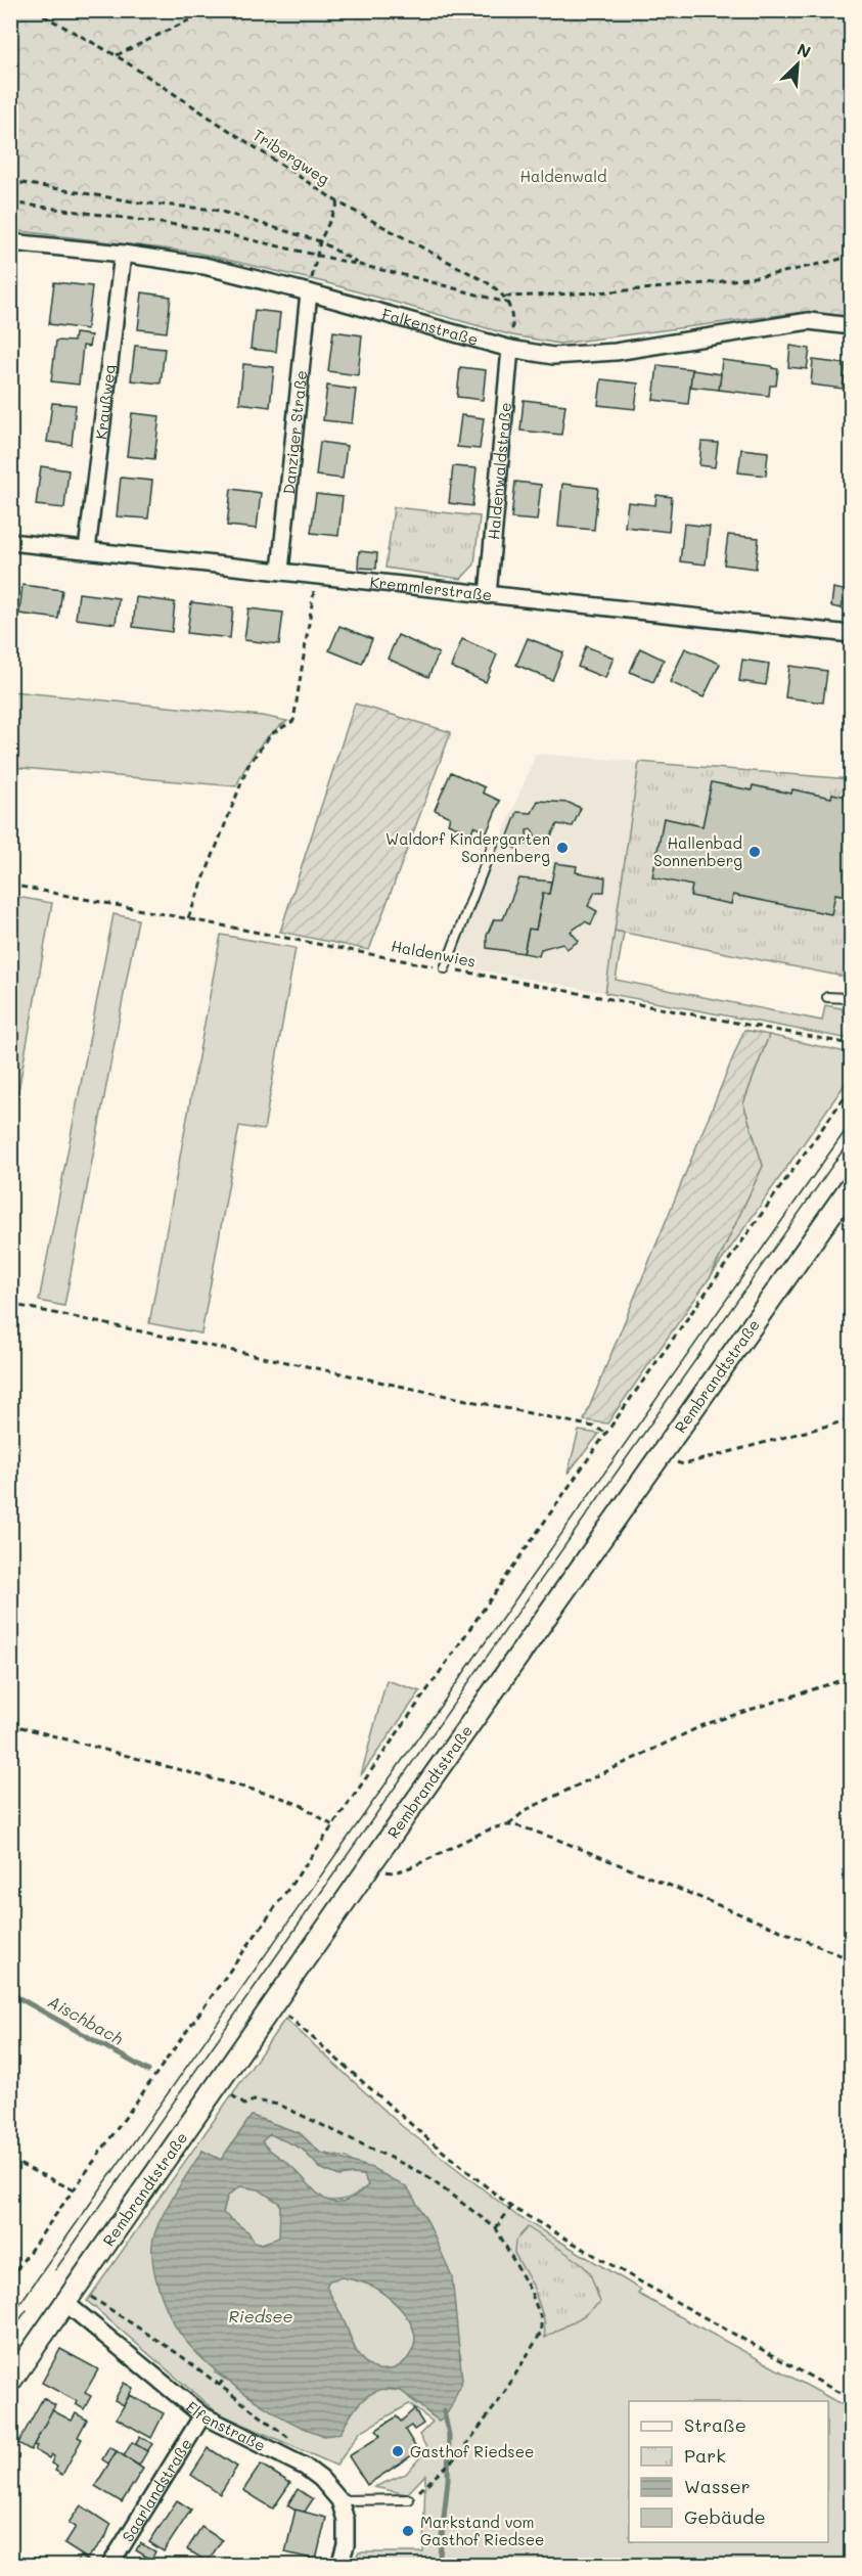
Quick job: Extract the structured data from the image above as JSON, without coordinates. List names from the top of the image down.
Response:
{
  "streets": {
    "street": [
      "Falkenstraße",
      "Kraußweg",
      "Danziger Straße",
      "Haldenwaldstraße",
      "Kremmlerstraße",
      "Rembrandtstraße",
      "Elfenstraße",
      "Saarlandstraße"
    ],
    "path": ["Tribergweg", "Haldenwies"]
  },
  "crossings": [
    ["Falkenstraße", "Kraußweg"],
    ["Falkenstraße", "Danziger Straße"],
    ["Falkenstraße", "Haldenwaldstraße"],
    ["Kraußweg", "Kremmlerstraße"],
    ["Danziger Straße", "Kremmlerstraße"],
    ["Haldenwaldstraße", "Kremmlerstraße"],
    ["Rembrandtstraße", "Elfenstraße"],
    ["Elfenstraße", "Saarlandstraße"]
  ],
  "water": ["Aischbach", "Riedsee"],
  "parks": ["Haldenwald"],
  "places": [
    "Waldorf Kindergarten Sonnenberg",
    "Hallenbad Sonnenberg",
    "Gasthof Riedsee",
    "Markstand vom Gasthof Riedsee"
  ],
  "legend": [
    "Straße",
    "Park",
    "Wasser",
    "Gebäude"
  ],
  "north": "top right"
}
